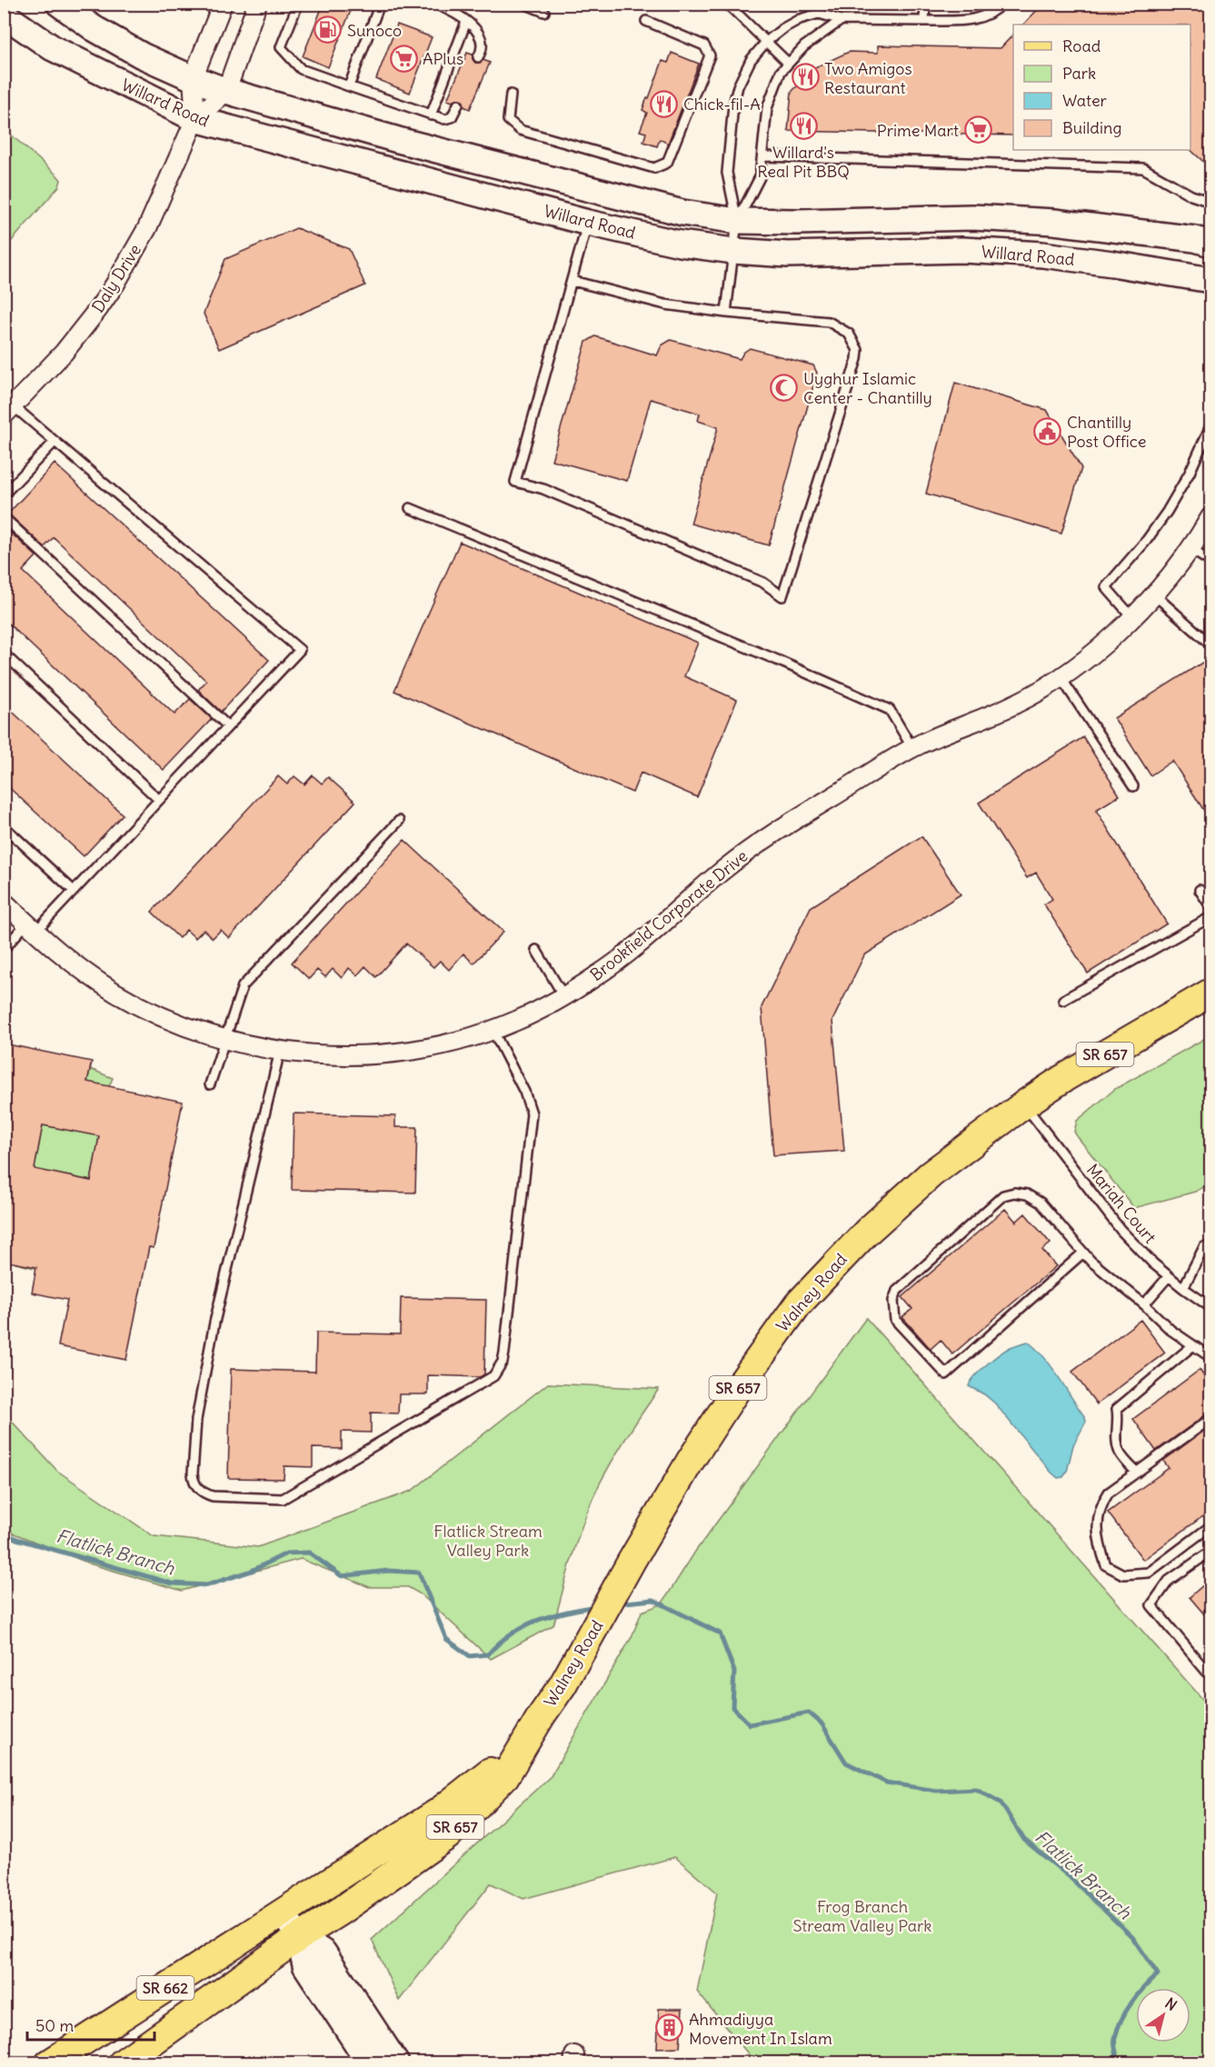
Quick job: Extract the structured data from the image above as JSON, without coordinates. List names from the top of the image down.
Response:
{
  "streets": {
    "main road": [
      "Willard Road",
      "SR 657",
      "Walney Road",
      "SR 662"
    ],
    "street": ["Daly Drive", "Brookfield Corporate Drive"],
    "lane": ["Mariah Court"]
  },
  "crossings": [
    ["Willard Road", "Daly Drive"],
    ["Mariah Court", "Walney Road"],
    ["Walney Road", "SR 662"]
  ],
  "water": ["Flatlick Branch"],
  "parks": ["Flatlick Stream Valley Park", "Frog Branch Stream Valley Park"],
  "places": {
    "fuel station": ["Sunoco"],
    "supermarket": ["APlus", "Prime Mart"],
    "restaurant": ["Two Amigos Restaurant", "Chick-fil-A", "Willard's Real Pit BBQ"],
    "mosque": ["Uyghur Islamic Center - Chantilly"],
    "public building": ["Chantilly Post Office"],
    "building": ["Ahmadiyya Movement In Islam"]
  },
  "legend": [
    "Road",
    "Park",
    "Water",
    "Building"
  ],
  "scale_bar": "50 m",
  "north": "top right"
}
